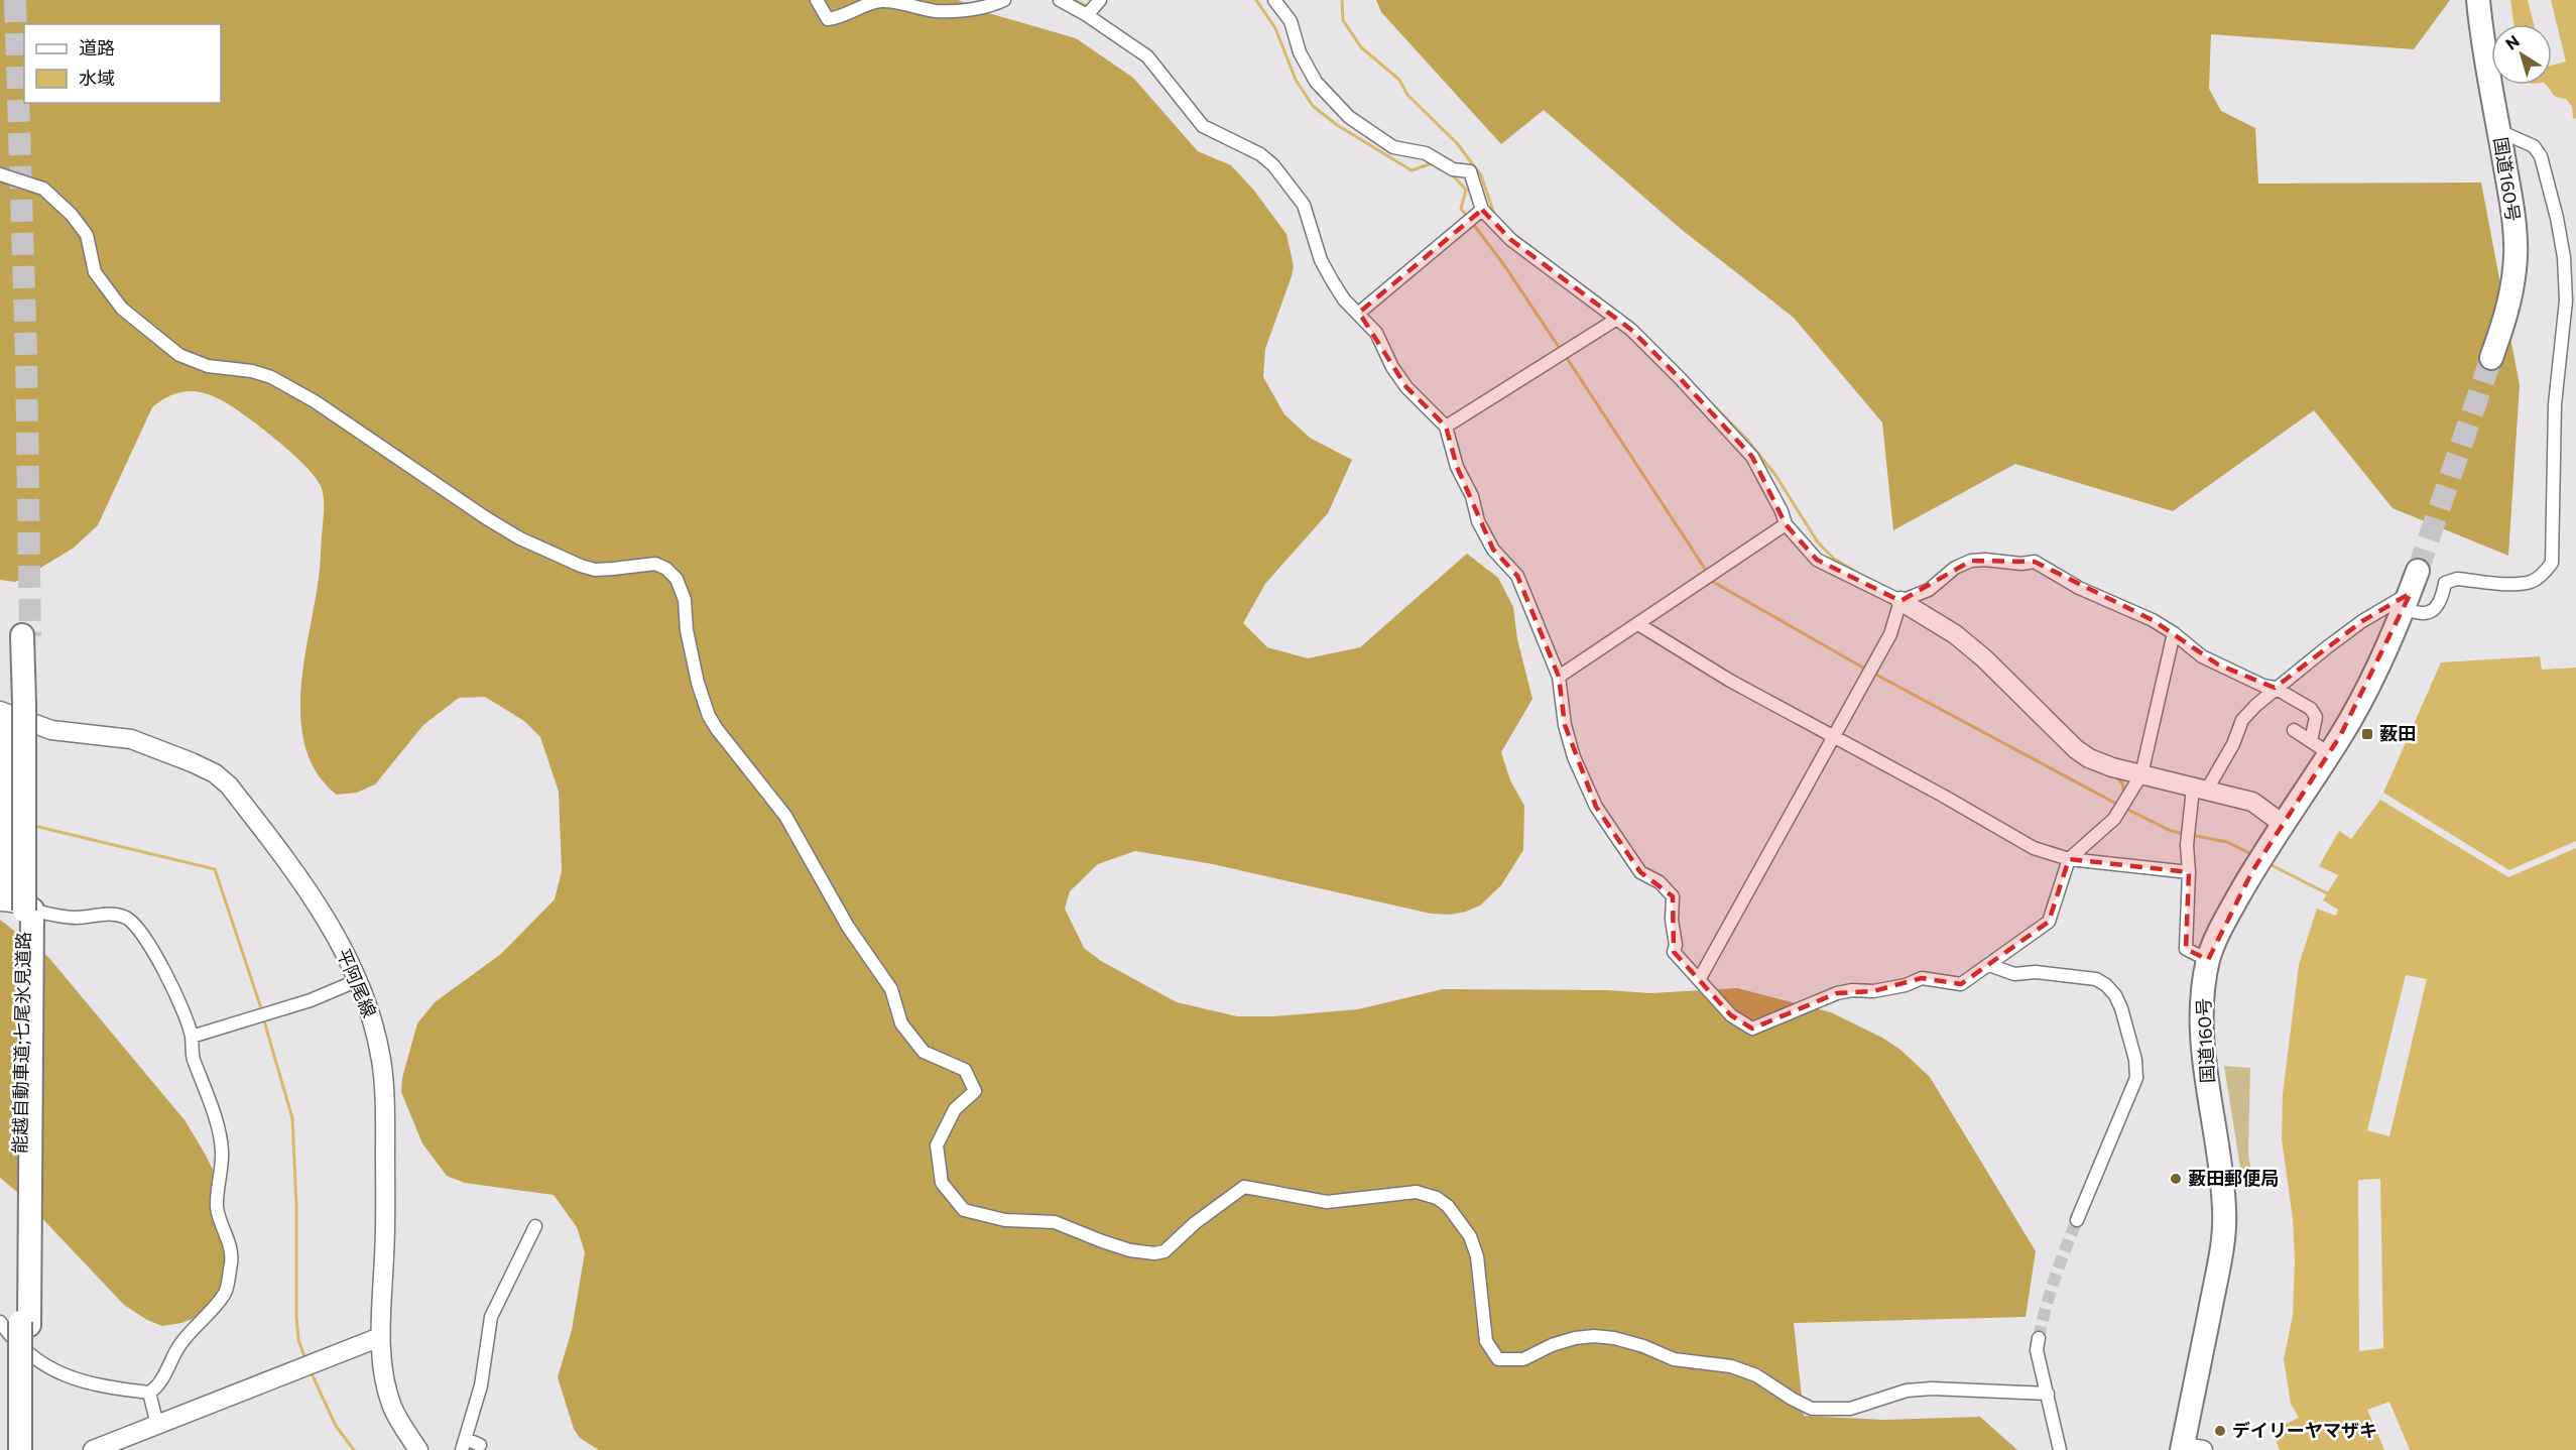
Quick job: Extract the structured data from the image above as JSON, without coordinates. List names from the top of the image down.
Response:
{
  "streets": {
    "highway": ["国道160号", "能越自動車道;七尾氷見道路"],
    "main road": ["平阿尾線"]
  },
  "crossings": [
    ["平阿尾線", "能越自動車道;七尾氷見道路"]
  ],
  "places": {
    "transit": ["薮田"],
    "other": ["藪田郵便局", "デイリーヤマザキ"]
  },
  "legend": ["道路", "水域"],
  "north": "top left"
}
